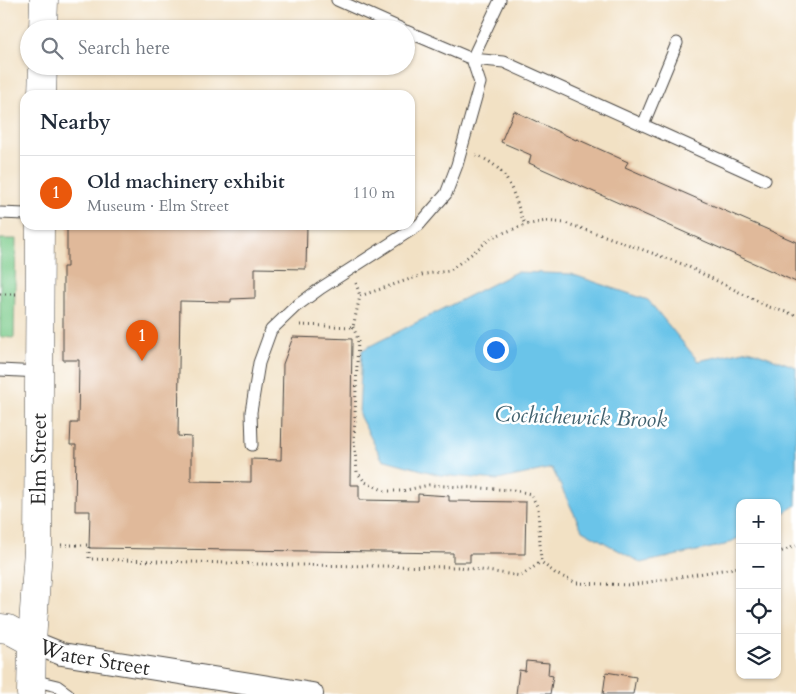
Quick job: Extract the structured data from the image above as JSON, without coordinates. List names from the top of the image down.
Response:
{
  "streets": {
    "street": ["Elm Street", "Water Street"]
  },
  "crossings": [
    ["Elm Street", "Water Street"]
  ],
  "water": ["Cochichewick Brook"],
  "page": {
    "search": "Search here",
    "heading": "Nearby",
    "list": [
      {
        "mark": "1",
        "name": "Old machinery exhibit",
        "note": "Museum · Elm Street",
        "value": "110 m"
      }
    ],
    "pins": "1",
    "map_buttons": ["+", "−"]
  }
}
